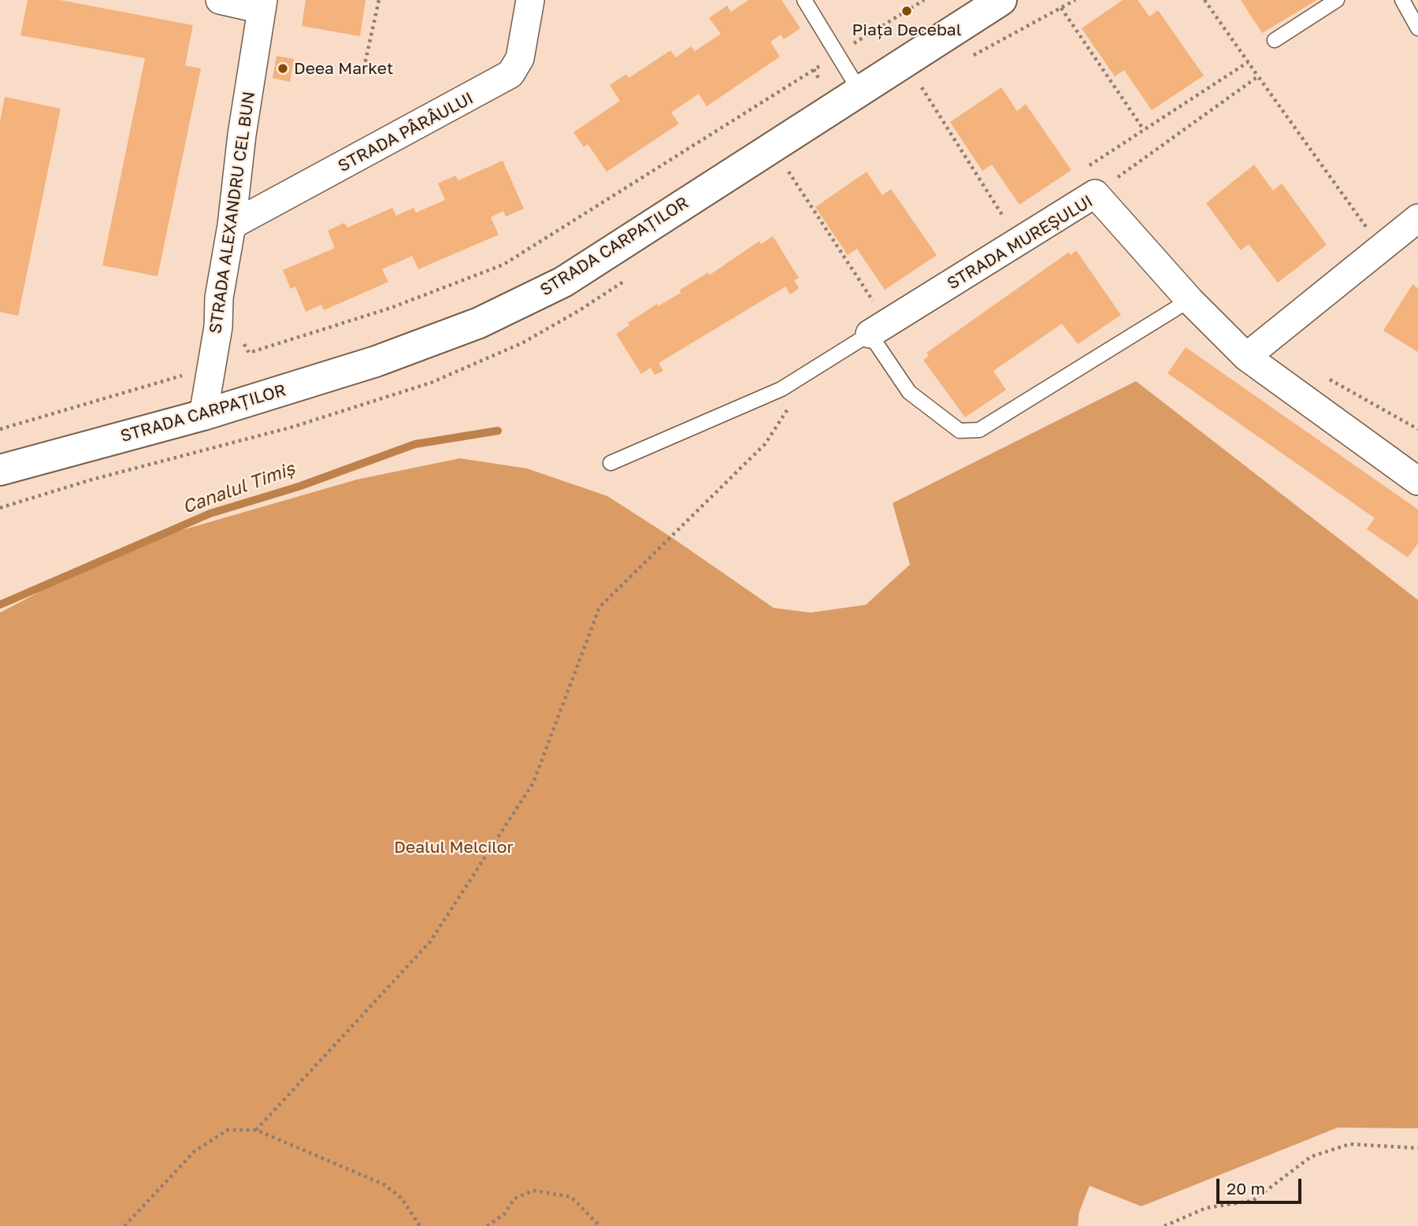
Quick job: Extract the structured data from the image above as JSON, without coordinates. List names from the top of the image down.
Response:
{
  "streets": {
    "main road": ["STRADA CARPAȚILOR"],
    "street": ["STRADA PÂRÂULUI", "STRADA ALEXANDRU CEL BUN", "STRADA MUREȘULUI"]
  },
  "crossings": [
    ["STRADA PÂRÂULUI", "STRADA ALEXANDRU CEL BUN"],
    ["STRADA ALEXANDRU CEL BUN", "STRADA CARPAȚILOR"]
  ],
  "water": ["Canalul Timiș"],
  "parks": ["Dealul Melcilor"],
  "places": ["Piața Decebal", "Deea Market"],
  "scale_bar": "20 m"
}
